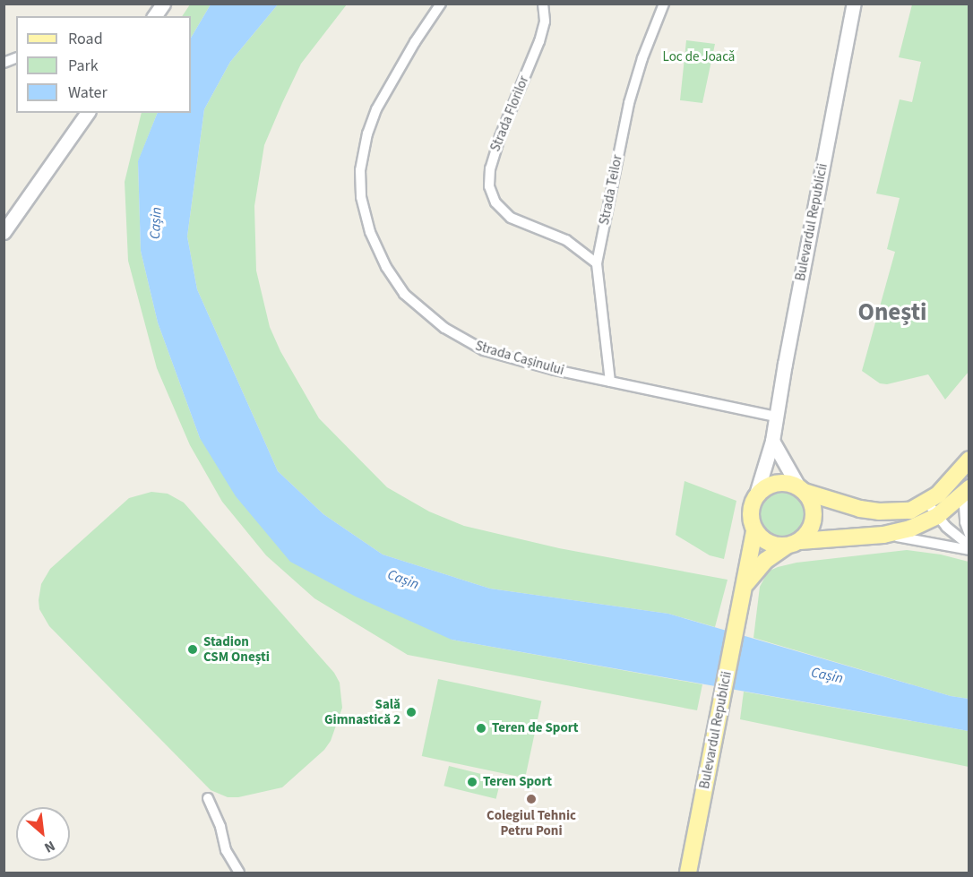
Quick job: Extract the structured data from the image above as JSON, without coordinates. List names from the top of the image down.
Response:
{
  "streets": {
    "main road": ["Bulevardul Republicii"],
    "street": ["Strada Florilor", "Strada Teilor", "Strada Cașinului"]
  },
  "crossings": [
    ["Strada Florilor", "Strada Teilor"],
    ["Strada Teilor", "Strada Cașinului"],
    ["Bulevardul Republicii", "Strada Cașinului"]
  ],
  "districts": ["Onești"],
  "water": ["Cașin"],
  "parks": ["Loc de Joacǎ"],
  "places": [
    "Stadion CSM Onești",
    "Sală Gimnastică 2",
    "Teren de Sport",
    "Teren Sport",
    "Colegiul Tehnic Petru Poni"
  ],
  "legend": ["Road", "Park", "Water"],
  "north": "bottom right"
}
